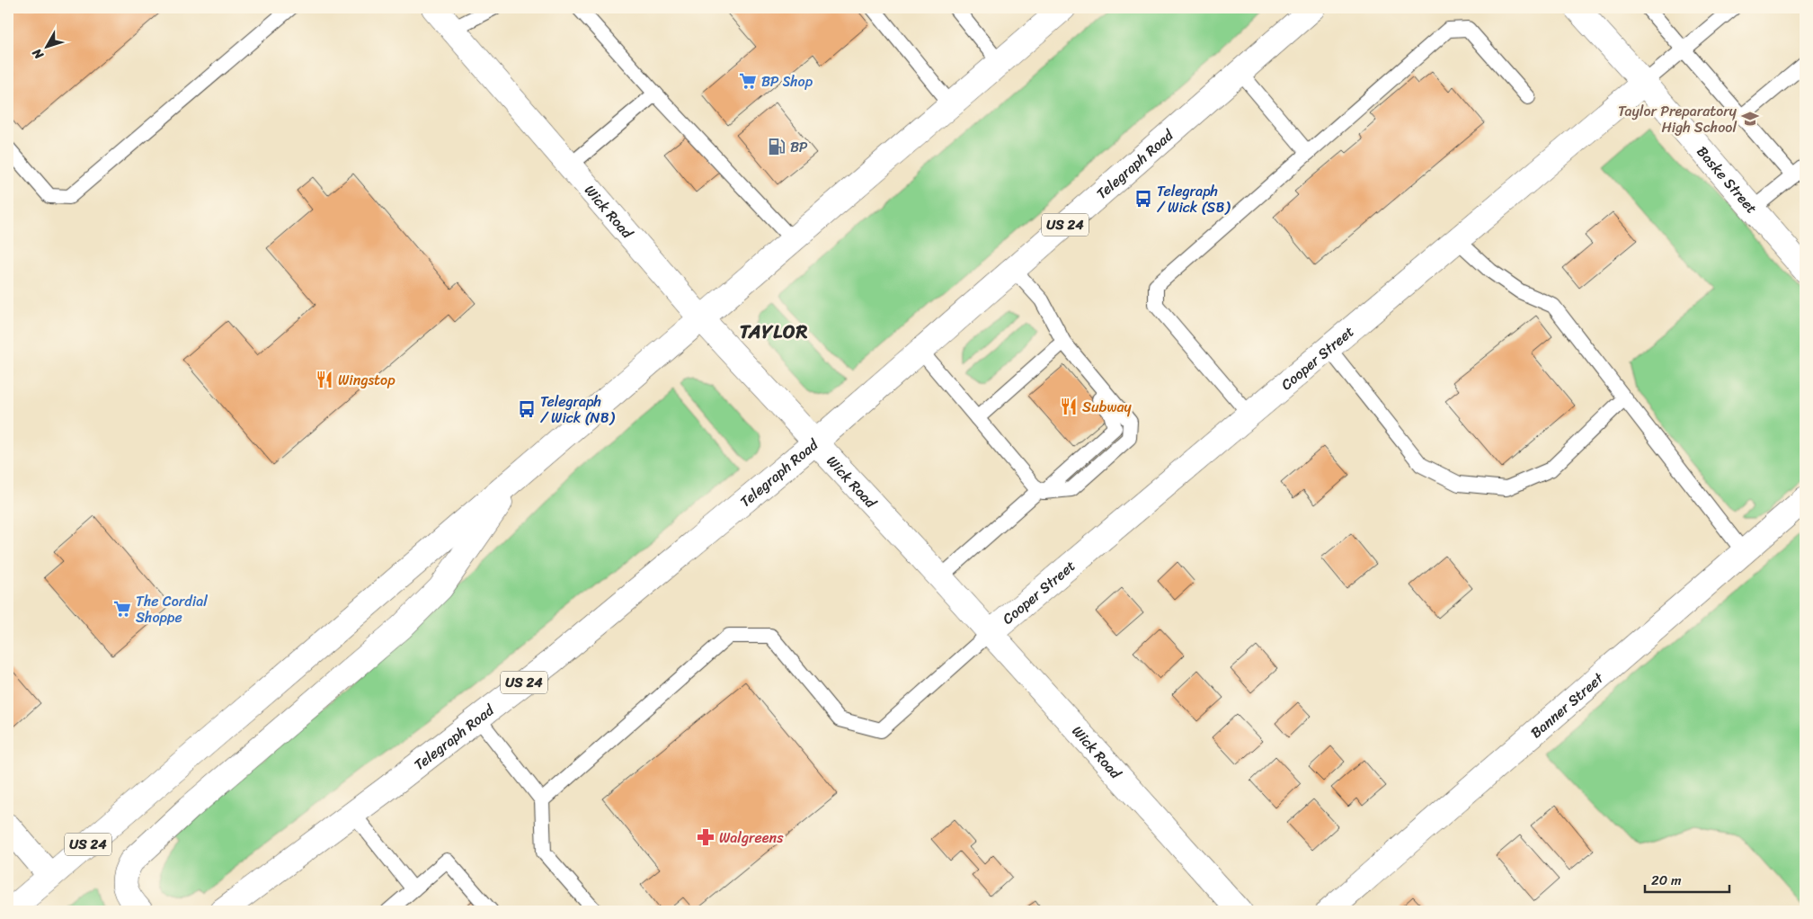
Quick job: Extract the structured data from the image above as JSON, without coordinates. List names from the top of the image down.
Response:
{
  "streets": {
    "main road": [
      "Telegraph Road",
      "Baske Street",
      "Wick Road",
      "US 24",
      "Cooper Street",
      "Banner Street"
    ]
  },
  "crossings": [
    ["Telegraph Road", "Wick Road"],
    ["Baske Street", "Cooper Street"],
    ["Wick Road", "US 24"],
    ["Wick Road", "Cooper Street"]
  ],
  "districts": ["TAYLOR"],
  "places": {
    "supermarket": ["BP Shop", "The Cordial Shoppe"],
    "school or university": ["Taylor Preparatory High School"],
    "fuel station": ["BP"],
    "bus stop": ["Telegraph / Wick (SB)", "Telegraph / Wick (NB)"],
    "restaurant": ["Wingstop", "Subway"],
    "pharmacy": ["Walgreens"]
  },
  "scale_bar": "20 m",
  "north": "bottom left"
}
